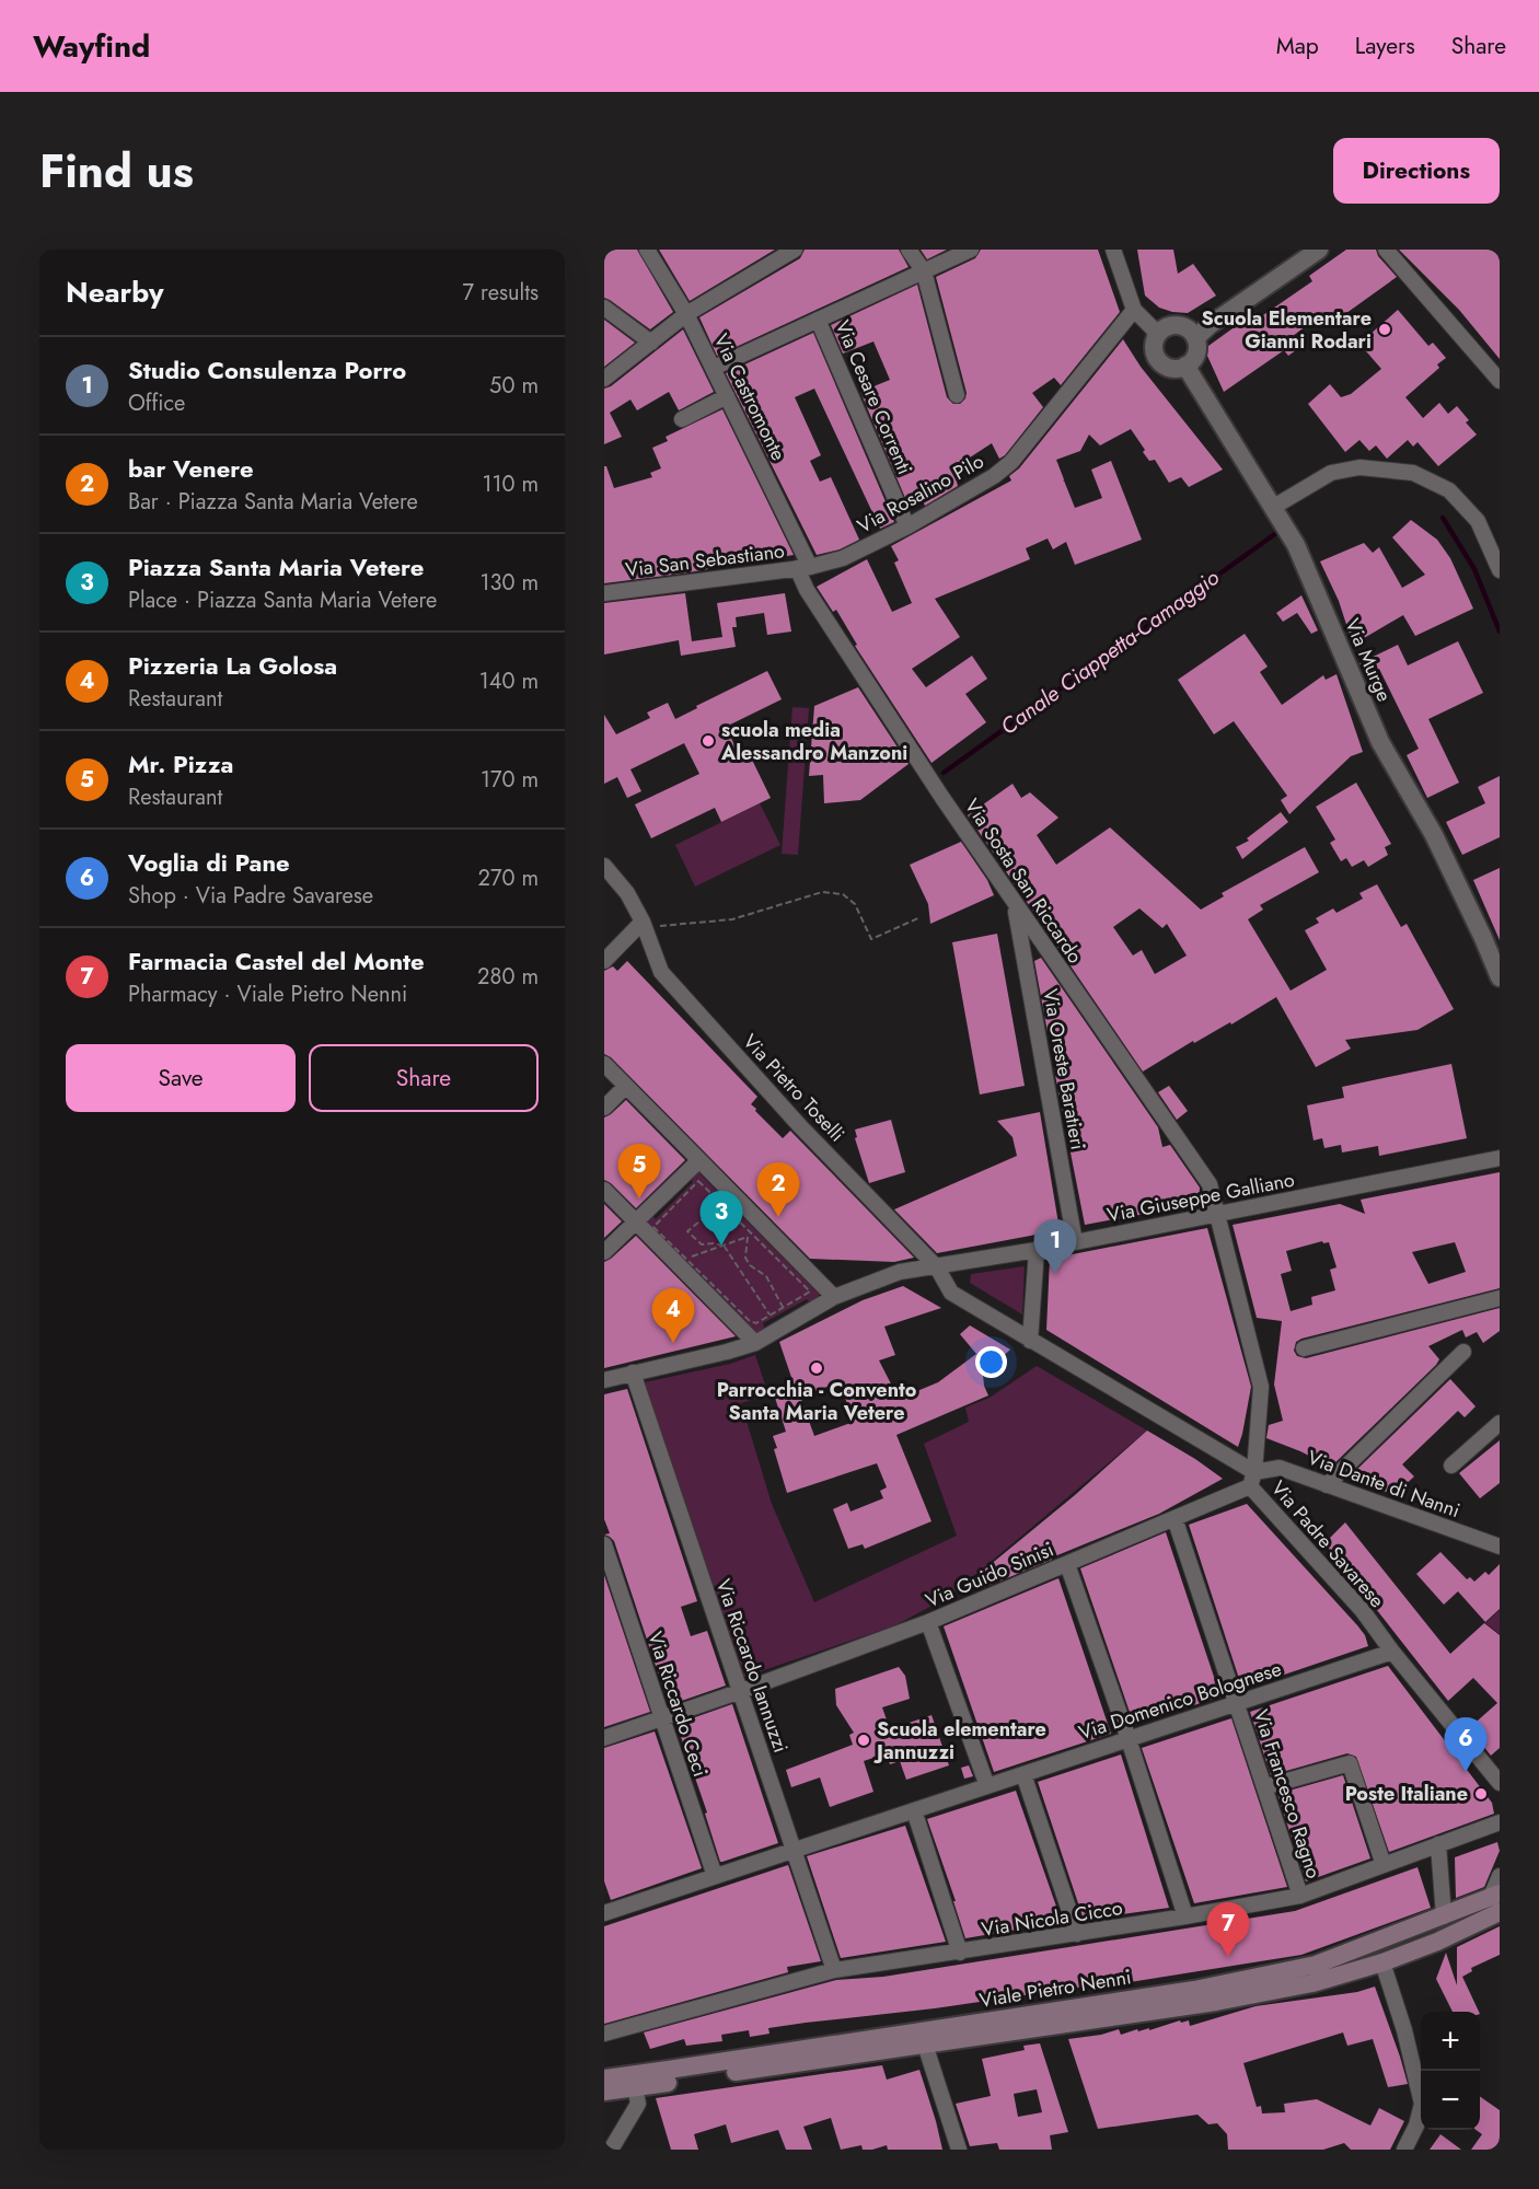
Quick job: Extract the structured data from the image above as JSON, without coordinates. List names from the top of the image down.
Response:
{
  "streets": {
    "main road": ["Viale Pietro Nenni"],
    "street": [
      "Via Castromonte",
      "Via Cesare Correnti",
      "Via Rosalino Pilo",
      "Via San Sebastiano",
      "Via Murge",
      "Via Sosta San Riccardo",
      "Via Oreste Baratieri",
      "Via Pietro Toselli",
      "Via Giuseppe Galliano",
      "Via Dante di Nanni",
      "Via Padre Savarese",
      "Via Guido Sinisi",
      "Via Riccardo Iannuzzi",
      "Via Domenico Bolognese",
      "Via Riccardo Ceci",
      "Via Francesco Ragno",
      "Via Nicola Cicco"
    ]
  },
  "crossings": [
    ["Via Castromonte", "Via Rosalino Pilo"],
    ["Via Castromonte", "Via San Sebastiano"],
    ["Via Castromonte", "Via Sosta San Riccardo"],
    ["Via Cesare Correnti", "Via Rosalino Pilo"],
    ["Via Rosalino Pilo", "Via San Sebastiano"],
    ["Via Rosalino Pilo", "Via Sosta San Riccardo"],
    ["Via San Sebastiano", "Via Sosta San Riccardo"],
    ["Via Sosta San Riccardo", "Via Oreste Baratieri"],
    ["Via Sosta San Riccardo", "Via Giuseppe Galliano"],
    ["Via Sosta San Riccardo", "Via Dante di Nanni"],
    ["Via Sosta San Riccardo", "Via Padre Savarese"],
    ["Via Sosta San Riccardo", "Via Guido Sinisi"],
    ["Via Oreste Baratieri", "Via Giuseppe Galliano"],
    ["Via Pietro Toselli", "Via Giuseppe Galliano"],
    ["Via Pietro Toselli", "Via Padre Savarese"],
    ["Via Giuseppe Galliano", "Via Padre Savarese"],
    ["Via Giuseppe Galliano", "Via Riccardo Iannuzzi"],
    ["Via Dante di Nanni", "Via Padre Savarese"],
    ["Via Dante di Nanni", "Via Guido Sinisi"],
    ["Via Padre Savarese", "Via Guido Sinisi"],
    ["Via Padre Savarese", "Via Domenico Bolognese"],
    ["Via Guido Sinisi", "Via Riccardo Iannuzzi"],
    ["Via Guido Sinisi", "Via Riccardo Ceci"],
    ["Via Guido Sinisi", "Via Francesco Ragno"],
    ["Via Riccardo Iannuzzi", "Via Domenico Bolognese"],
    ["Via Riccardo Iannuzzi", "Via Nicola Cicco"],
    ["Via Domenico Bolognese", "Via Riccardo Ceci"],
    ["Via Domenico Bolognese", "Via Francesco Ragno"],
    ["Via Francesco Ragno", "Via Nicola Cicco"]
  ],
  "water": ["Canale Ciappetta-Camaggio"],
  "places": [
    "Scuola Elementare Gianni Rodari",
    "scuola media Alessandro Manzoni",
    "Parrocchia - Convento Santa Maria Vetere",
    "Scuola elementare Jannuzzi",
    "Poste Italiane"
  ],
  "page": {
    "header": "Wayfind",
    "nav": ["Map", "Layers", "Share"],
    "title": "Find us",
    "buttons": [
      "Directions",
      ["Save", "Share"]
    ],
    "heading": ["Nearby", "7 results"],
    "list": [
      {
        "mark": "1",
        "name": "Studio Consulenza Porro",
        "note": "Office",
        "value": "50 m"
      },
      {
        "mark": "2",
        "name": "bar Venere",
        "note": "Bar · Piazza Santa Maria Vetere",
        "value": "110 m"
      },
      {
        "mark": "3",
        "name": "Piazza Santa Maria Vetere",
        "note": "Place · Piazza Santa Maria Vetere",
        "value": "130 m"
      },
      {
        "mark": "4",
        "name": "Pizzeria La Golosa",
        "note": "Restaurant",
        "value": "140 m"
      },
      {
        "mark": "5",
        "name": "Mr. Pizza",
        "note": "Restaurant",
        "value": "170 m"
      },
      {
        "mark": "6",
        "name": "Voglia di Pane",
        "note": "Shop · Via Padre Savarese",
        "value": "270 m"
      },
      {
        "mark": "7",
        "name": "Farmacia Castel del Monte",
        "note": "Pharmacy · Viale Pietro Nenni",
        "value": "280 m"
      }
    ],
    "pins": [
      "5",
      "2",
      "3",
      "1",
      "4",
      "6",
      "7"
    ],
    "map_buttons": ["+", "−"]
  }
}
